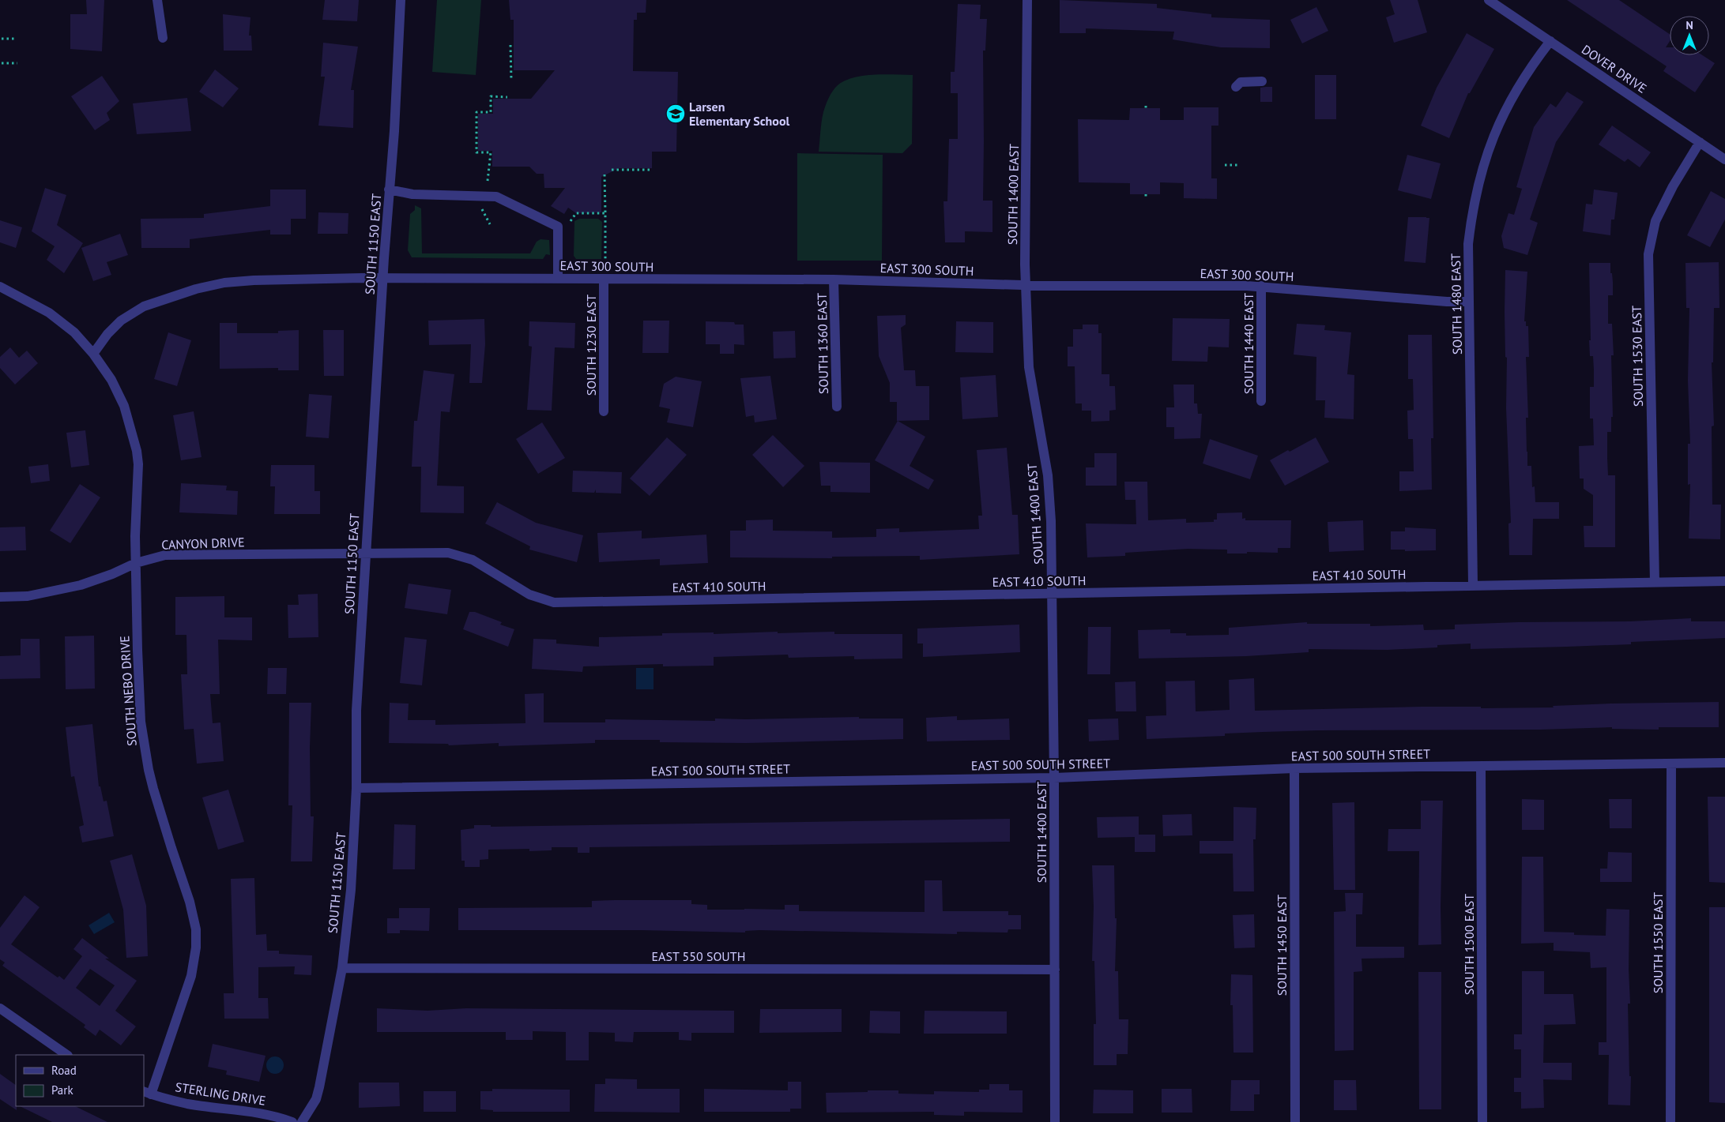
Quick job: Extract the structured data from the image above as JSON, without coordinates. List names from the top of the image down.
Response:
{
  "streets": {
    "street": [
      "DOVER DRIVE",
      "SOUTH 1400 EAST",
      "SOUTH 1150 EAST",
      "EAST 300 SOUTH",
      "SOUTH 1480 EAST",
      "SOUTH 1360 EAST",
      "SOUTH 1440 EAST",
      "SOUTH 1230 EAST",
      "SOUTH 1530 EAST",
      "CANYON DRIVE",
      "EAST 410 SOUTH",
      "SOUTH NEBO DRIVE",
      "EAST 500 SOUTH STREET",
      "SOUTH 1550 EAST",
      "SOUTH 1500 EAST",
      "SOUTH 1450 EAST",
      "EAST 550 SOUTH",
      "STERLING DRIVE"
    ]
  },
  "crossings": [
    ["DOVER DRIVE", "SOUTH 1480 EAST"],
    ["DOVER DRIVE", "SOUTH 1530 EAST"],
    ["SOUTH 1400 EAST", "EAST 300 SOUTH"],
    ["SOUTH 1400 EAST", "EAST 410 SOUTH"],
    ["SOUTH 1400 EAST", "EAST 500 SOUTH STREET"],
    ["SOUTH 1400 EAST", "EAST 550 SOUTH"],
    ["SOUTH 1150 EAST", "EAST 300 SOUTH"],
    ["SOUTH 1150 EAST", "CANYON DRIVE"],
    ["SOUTH 1150 EAST", "EAST 410 SOUTH"],
    ["SOUTH 1150 EAST", "EAST 500 SOUTH STREET"],
    ["SOUTH 1150 EAST", "EAST 550 SOUTH"],
    ["EAST 300 SOUTH", "SOUTH 1480 EAST"],
    ["EAST 300 SOUTH", "SOUTH 1360 EAST"],
    ["EAST 300 SOUTH", "SOUTH 1440 EAST"],
    ["EAST 300 SOUTH", "SOUTH 1230 EAST"],
    ["EAST 300 SOUTH", "SOUTH NEBO DRIVE"],
    ["SOUTH 1480 EAST", "EAST 410 SOUTH"],
    ["SOUTH 1530 EAST", "EAST 410 SOUTH"],
    ["CANYON DRIVE", "EAST 410 SOUTH"],
    ["CANYON DRIVE", "SOUTH NEBO DRIVE"],
    ["SOUTH NEBO DRIVE", "STERLING DRIVE"],
    ["EAST 500 SOUTH STREET", "SOUTH 1550 EAST"],
    ["EAST 500 SOUTH STREET", "SOUTH 1500 EAST"],
    ["EAST 500 SOUTH STREET", "SOUTH 1450 EAST"]
  ],
  "places": {
    "school or university": ["Larsen Elementary School"]
  },
  "legend": ["Road", "Park"],
  "north": "top"
}
